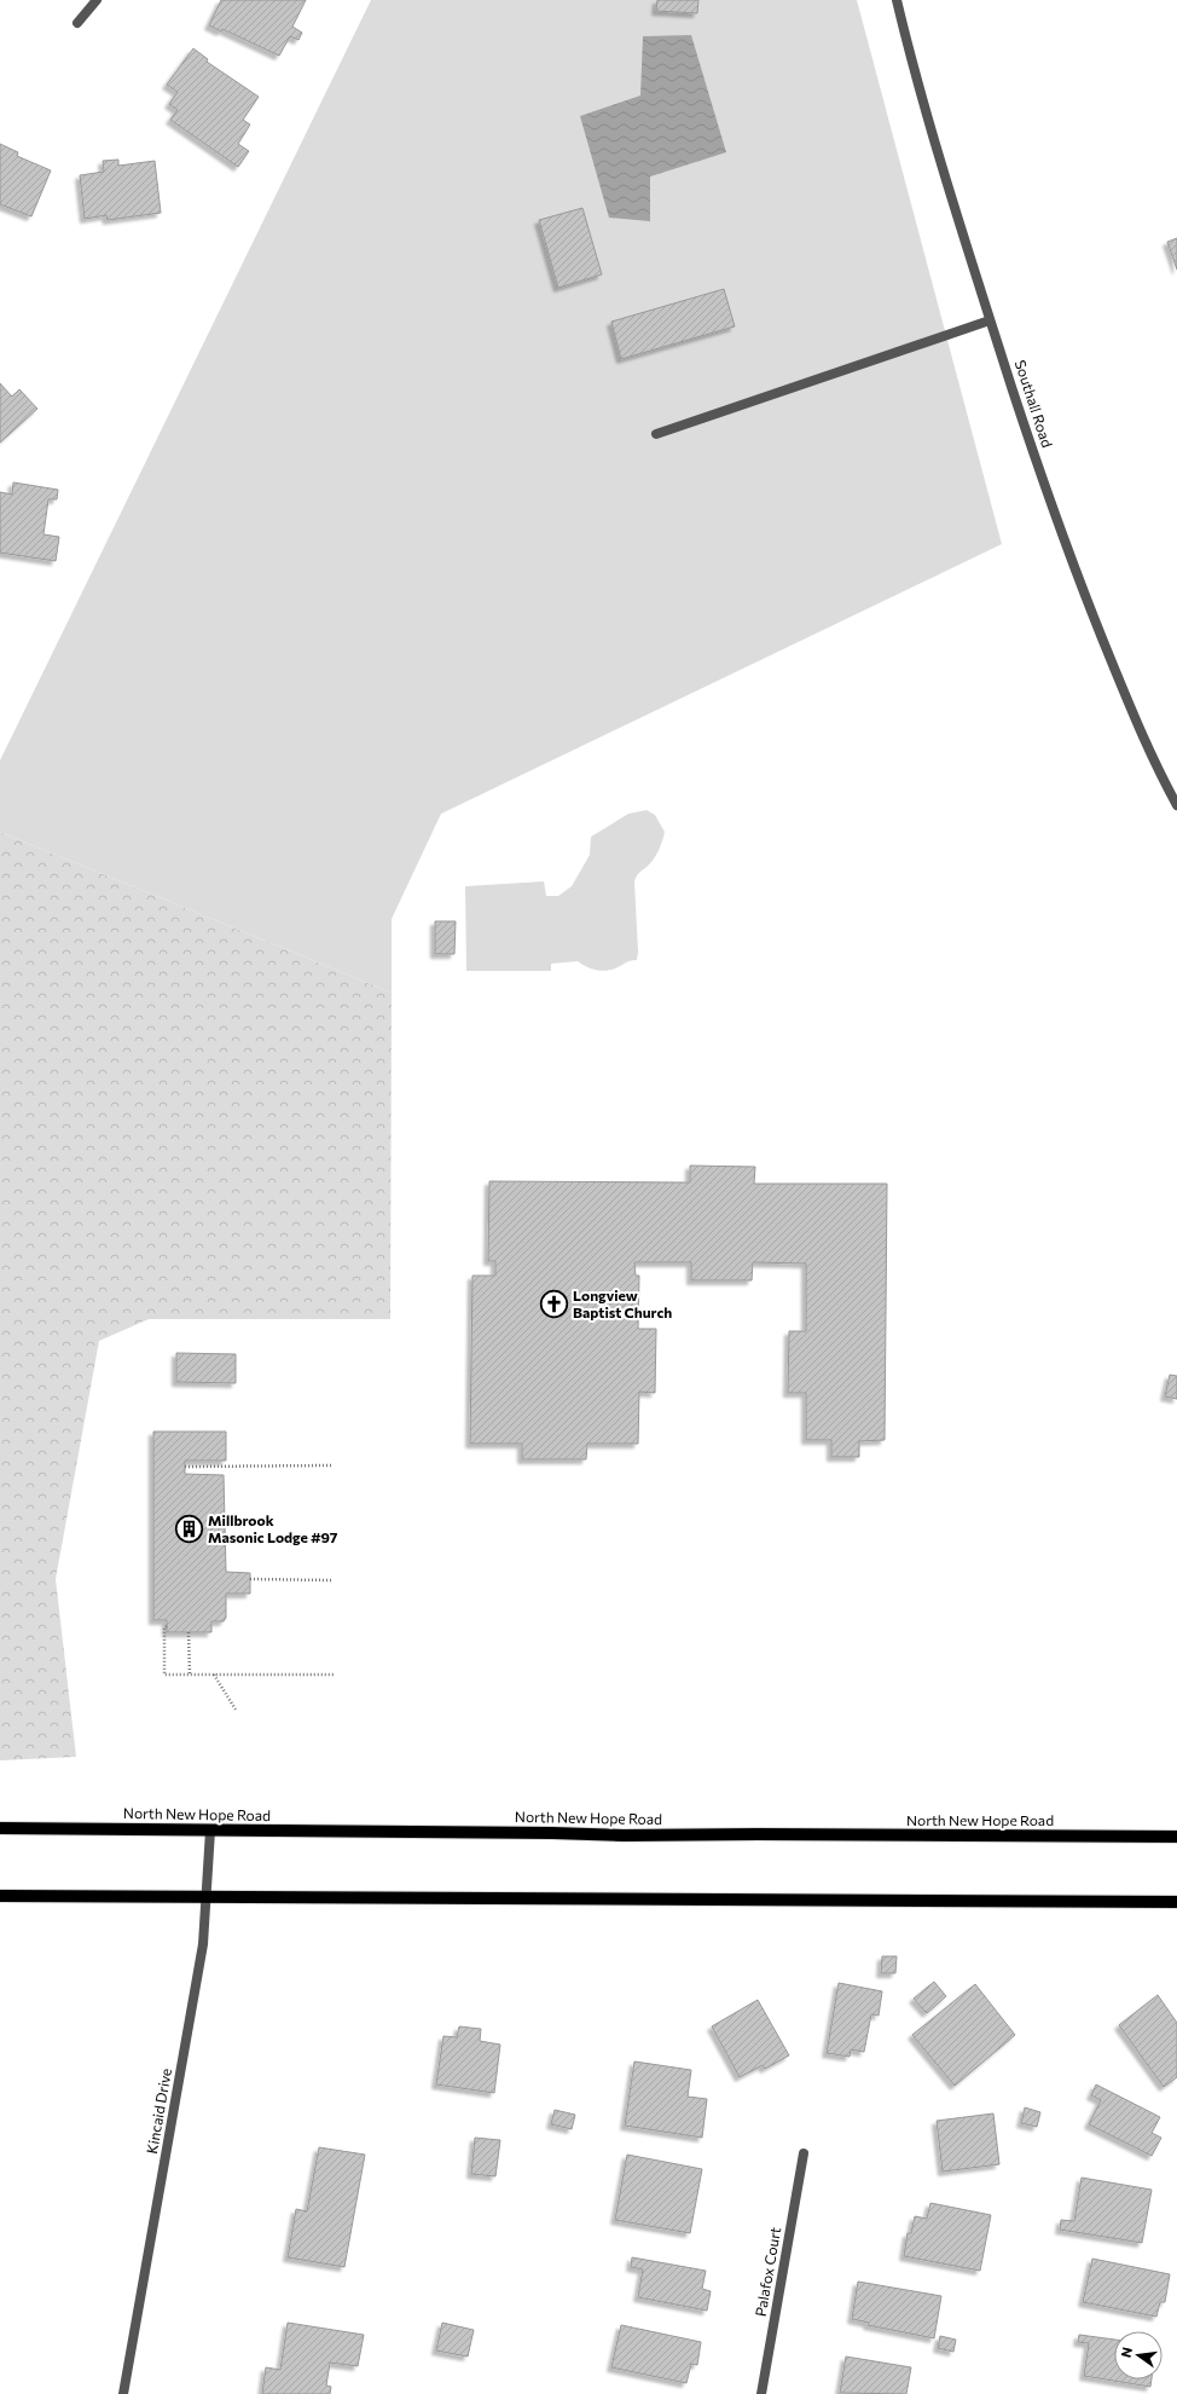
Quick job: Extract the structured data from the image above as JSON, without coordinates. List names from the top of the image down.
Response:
{
  "streets": {
    "main road": ["North New Hope Road"],
    "street": ["Southall Road", "Kincaid Drive", "Palafox Court"]
  },
  "crossings": [
    ["North New Hope Road", "Kincaid Drive"]
  ],
  "places": {
    "church": ["Longview Baptist Church"],
    "building": ["Millbrook Masonic Lodge #97"]
  },
  "north": "left"
}
